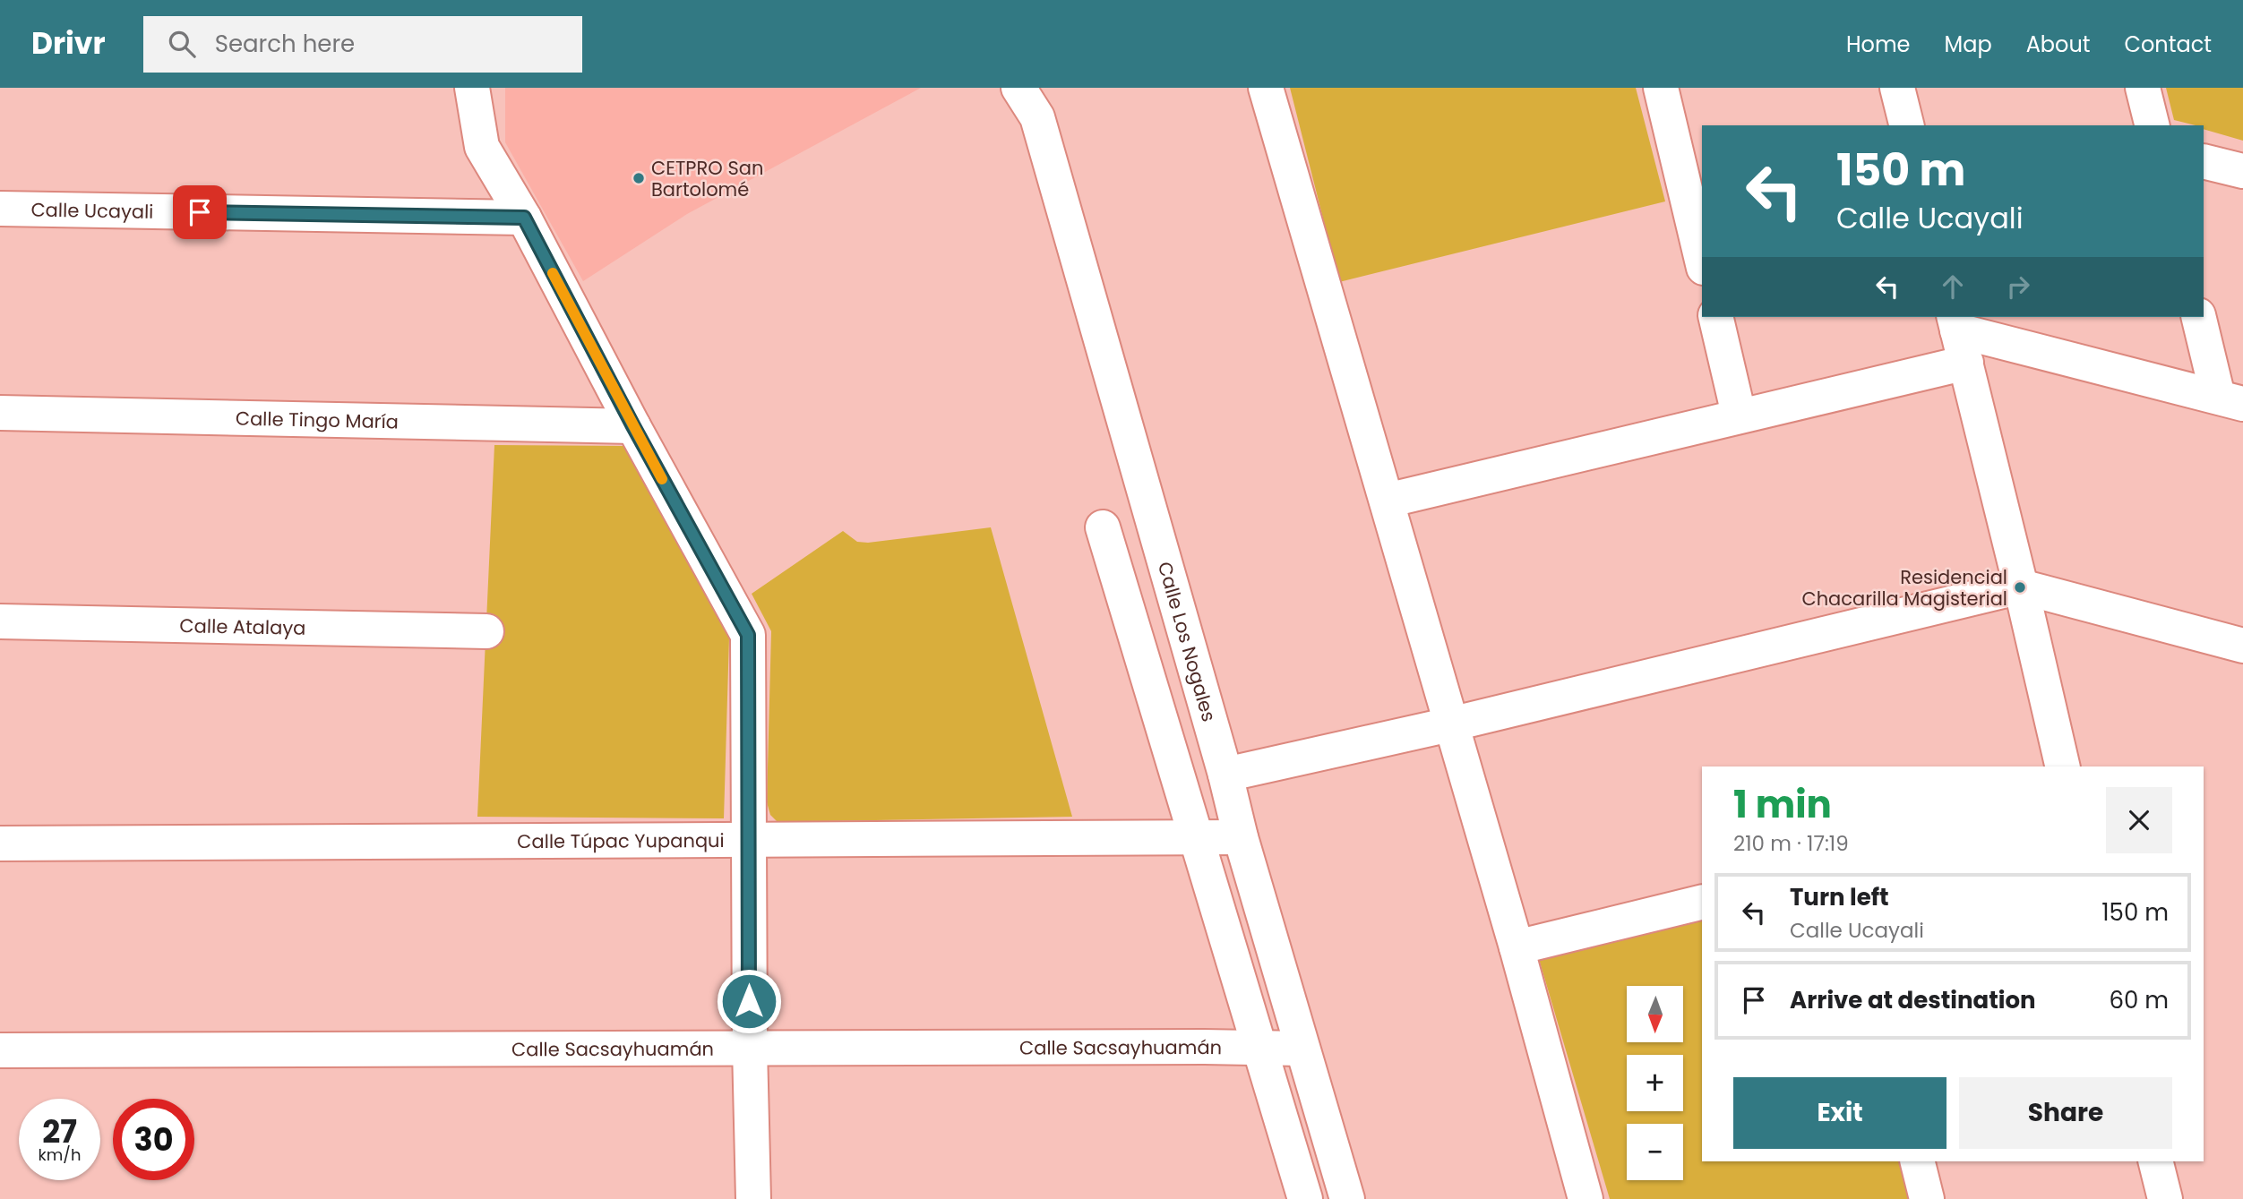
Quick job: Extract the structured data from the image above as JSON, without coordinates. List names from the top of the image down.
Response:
{
  "streets": {
    "street": [
      "Calle Ucayali",
      "Calle Tingo María",
      "Calle Atalaya",
      "Calle Los Nogales",
      "Calle Túpac Yupanqui",
      "Calle Sacsayhuamán"
    ]
  },
  "crossings": [
    ["Calle Los Nogales", "Calle Túpac Yupanqui"],
    ["Calle Los Nogales", "Calle Sacsayhuamán"]
  ],
  "places": ["CETPRO San Bartolomé", "Residencial Chacarilla Magisterial"],
  "north": "bottom",
  "page": {
    "header": "Drivr",
    "search": "Search here",
    "nav": [
      "Home",
      "Map",
      "About",
      "Contact"
    ],
    "turn": ["150 m", "Calle Ucayali"],
    "heading": ["1 min", "210 m · 17:19"],
    "list": [
      {
        "name": "Turn left",
        "note": "Calle Ucayali",
        "value": "150 m"
      },
      {
        "name": "Arrive at destination",
        "value": "60 m"
      }
    ],
    "map_buttons": ["+", "−"],
    "buttons": ["Exit", "Share"],
    "speed": "27 km/h",
    "limit": "30"
  }
}
